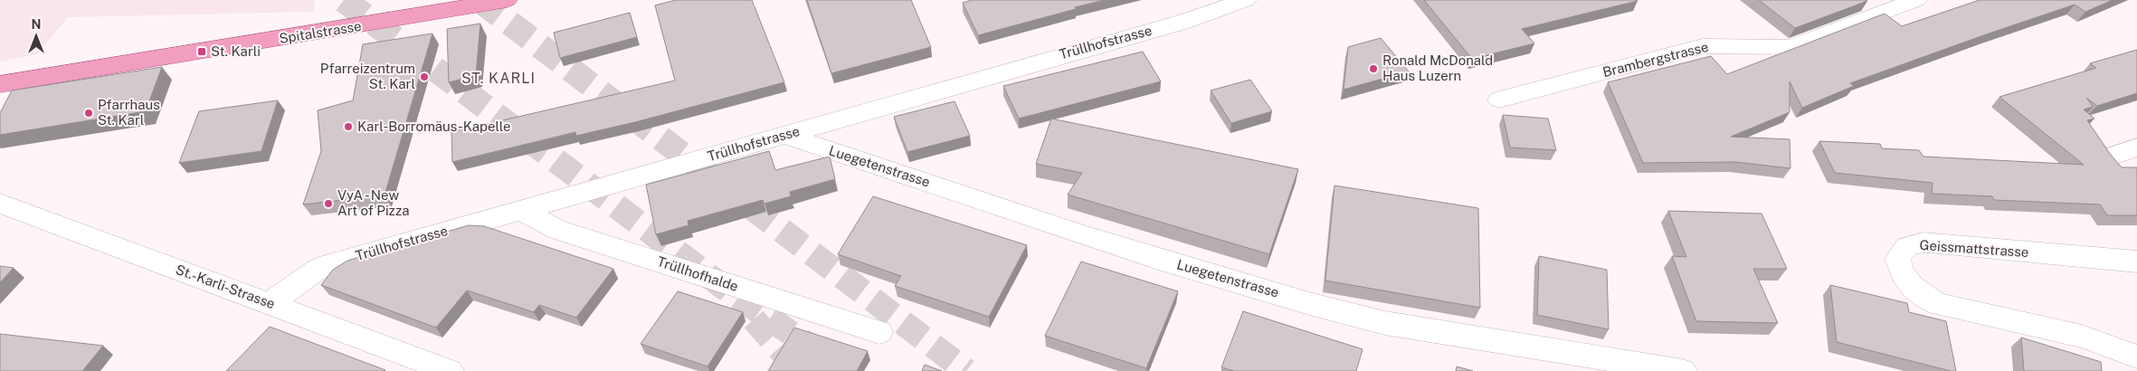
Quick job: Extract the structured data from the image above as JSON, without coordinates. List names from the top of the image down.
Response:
{
  "streets": {
    "main road": ["Spitalstrasse"],
    "street": [
      "Trüllhofstrasse",
      "Brambergstrasse",
      "Luegetenstrasse",
      "Geissmattstrasse",
      "Trüllhofhalde",
      "St.-Karli-Strasse"
    ]
  },
  "crossings": [
    ["Trüllhofstrasse", "Luegetenstrasse"],
    ["Trüllhofstrasse", "Trüllhofhalde"],
    ["Trüllhofstrasse", "St.-Karli-Strasse"]
  ],
  "districts": ["ST. KARLI"],
  "places": {
    "transit": ["St. Karli"],
    "other": [
      "Ronald McDonald Haus Luzern",
      "Pfarreizentrum St. Karl",
      "Pfarrhaus St. Karl",
      "Karl-Borromäus-Kapelle",
      "VyA - New Art of Pizza"
    ]
  },
  "north": "top"
}
